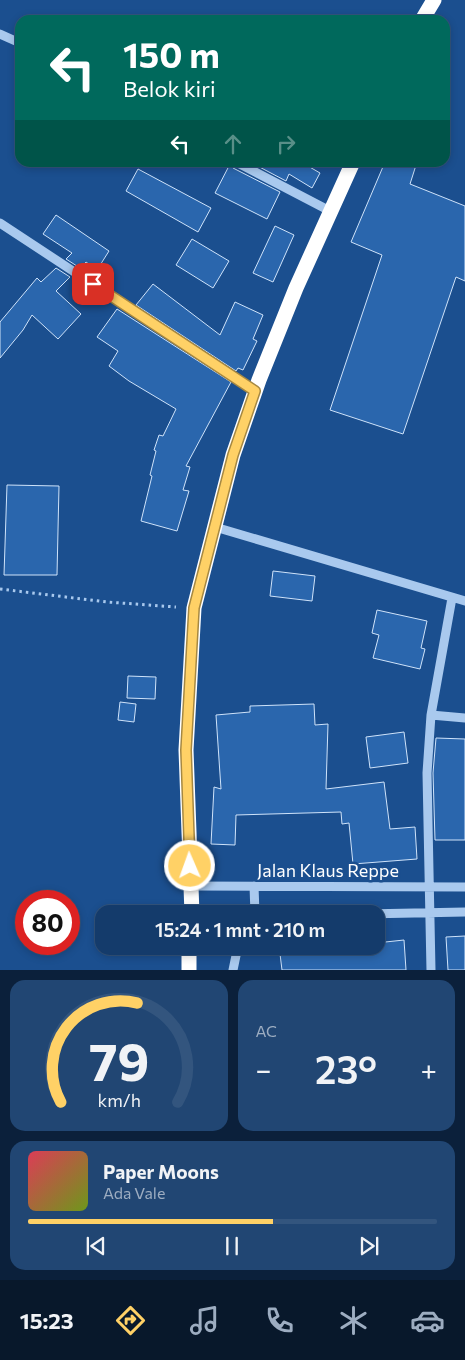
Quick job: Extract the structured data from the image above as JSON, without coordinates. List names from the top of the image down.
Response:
{
  "streets": {
    "street": ["Jalan Klaus Reppe"]
  },
  "page": {
    "turn": ["150 m", "Belok kiri"],
    "limit": "80",
    "trip": "15:24 · 1 mnt · 210 m",
    "tile": "AC",
    "heat": ["−", "23°", "+"],
    "song": ["Paper Moons", "Ada Vale"],
    "tabs": "15:23",
    "gauge": ["79", "km/h"]
  }
}
